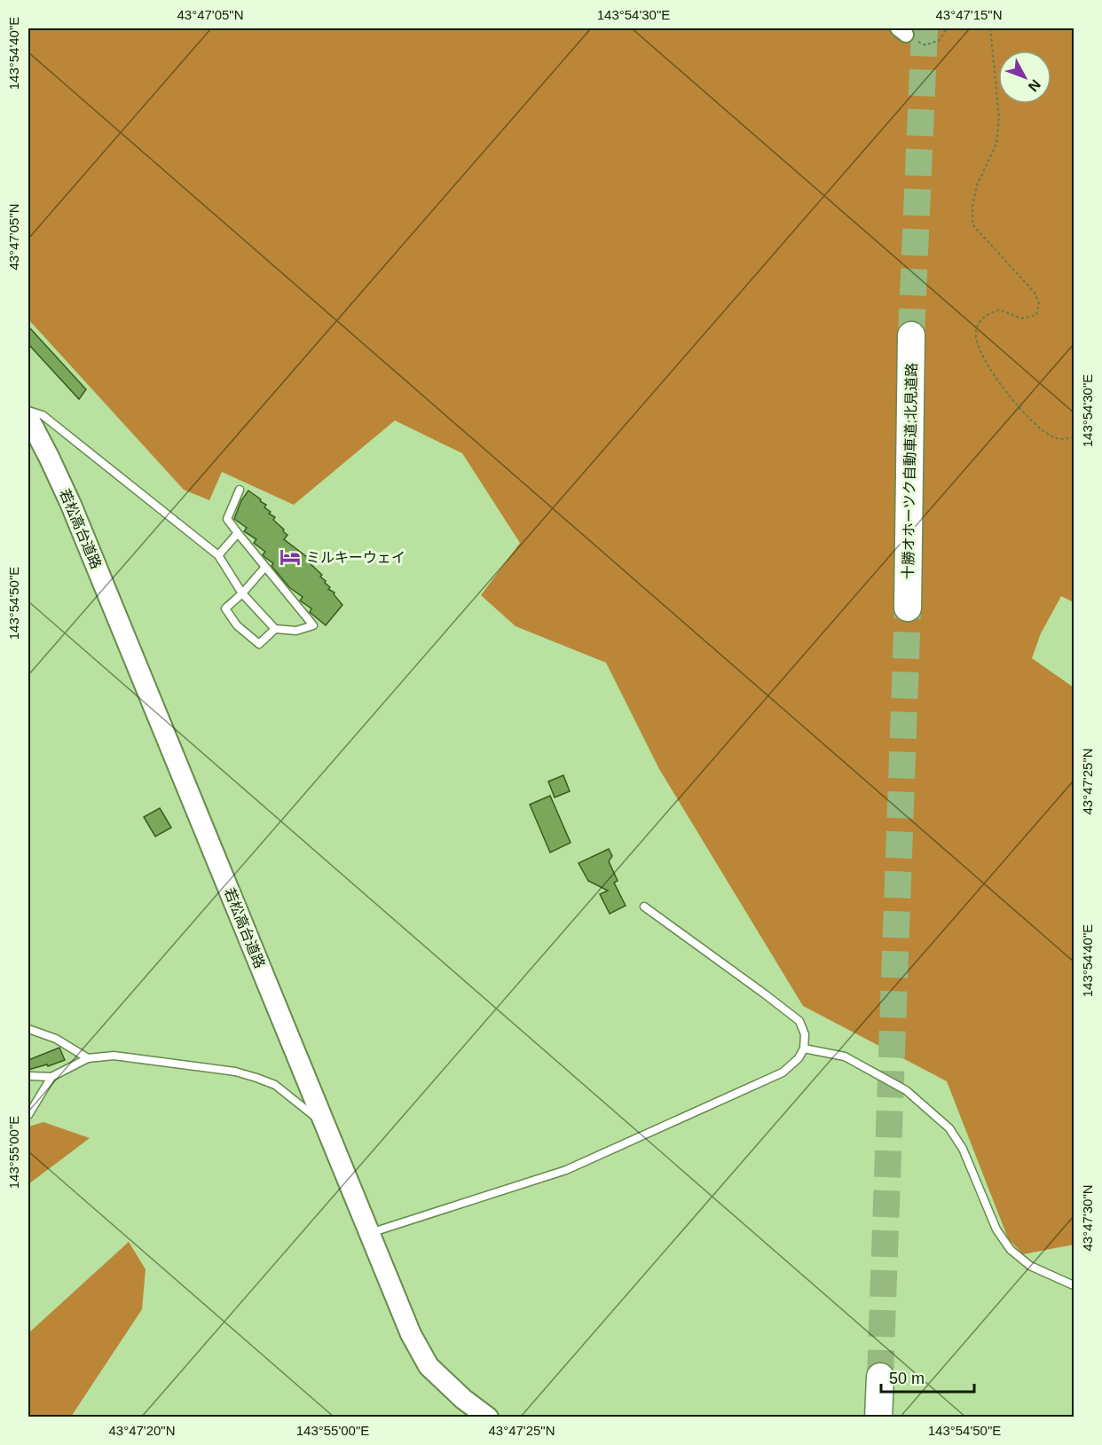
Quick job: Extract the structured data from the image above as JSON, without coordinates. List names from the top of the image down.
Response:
{
  "streets": {
    "highway": ["十勝オホーツク自動車道;北見道路"],
    "street": ["若松高台道路"]
  },
  "places": {
    "hotel": ["ミルキーウェイ"]
  },
  "scale_bar": "50 m",
  "north": "bottom right",
  "coordinates": [
    "43°47'05\"N",
    "143°54'30\"E",
    "43°47'15\"N",
    "143°54'40\"E",
    "143°54'50\"E",
    "43°47'25\"N",
    "143°55'00\"E",
    "43°47'30\"N",
    "43°47'20\"N"
  ]
}
